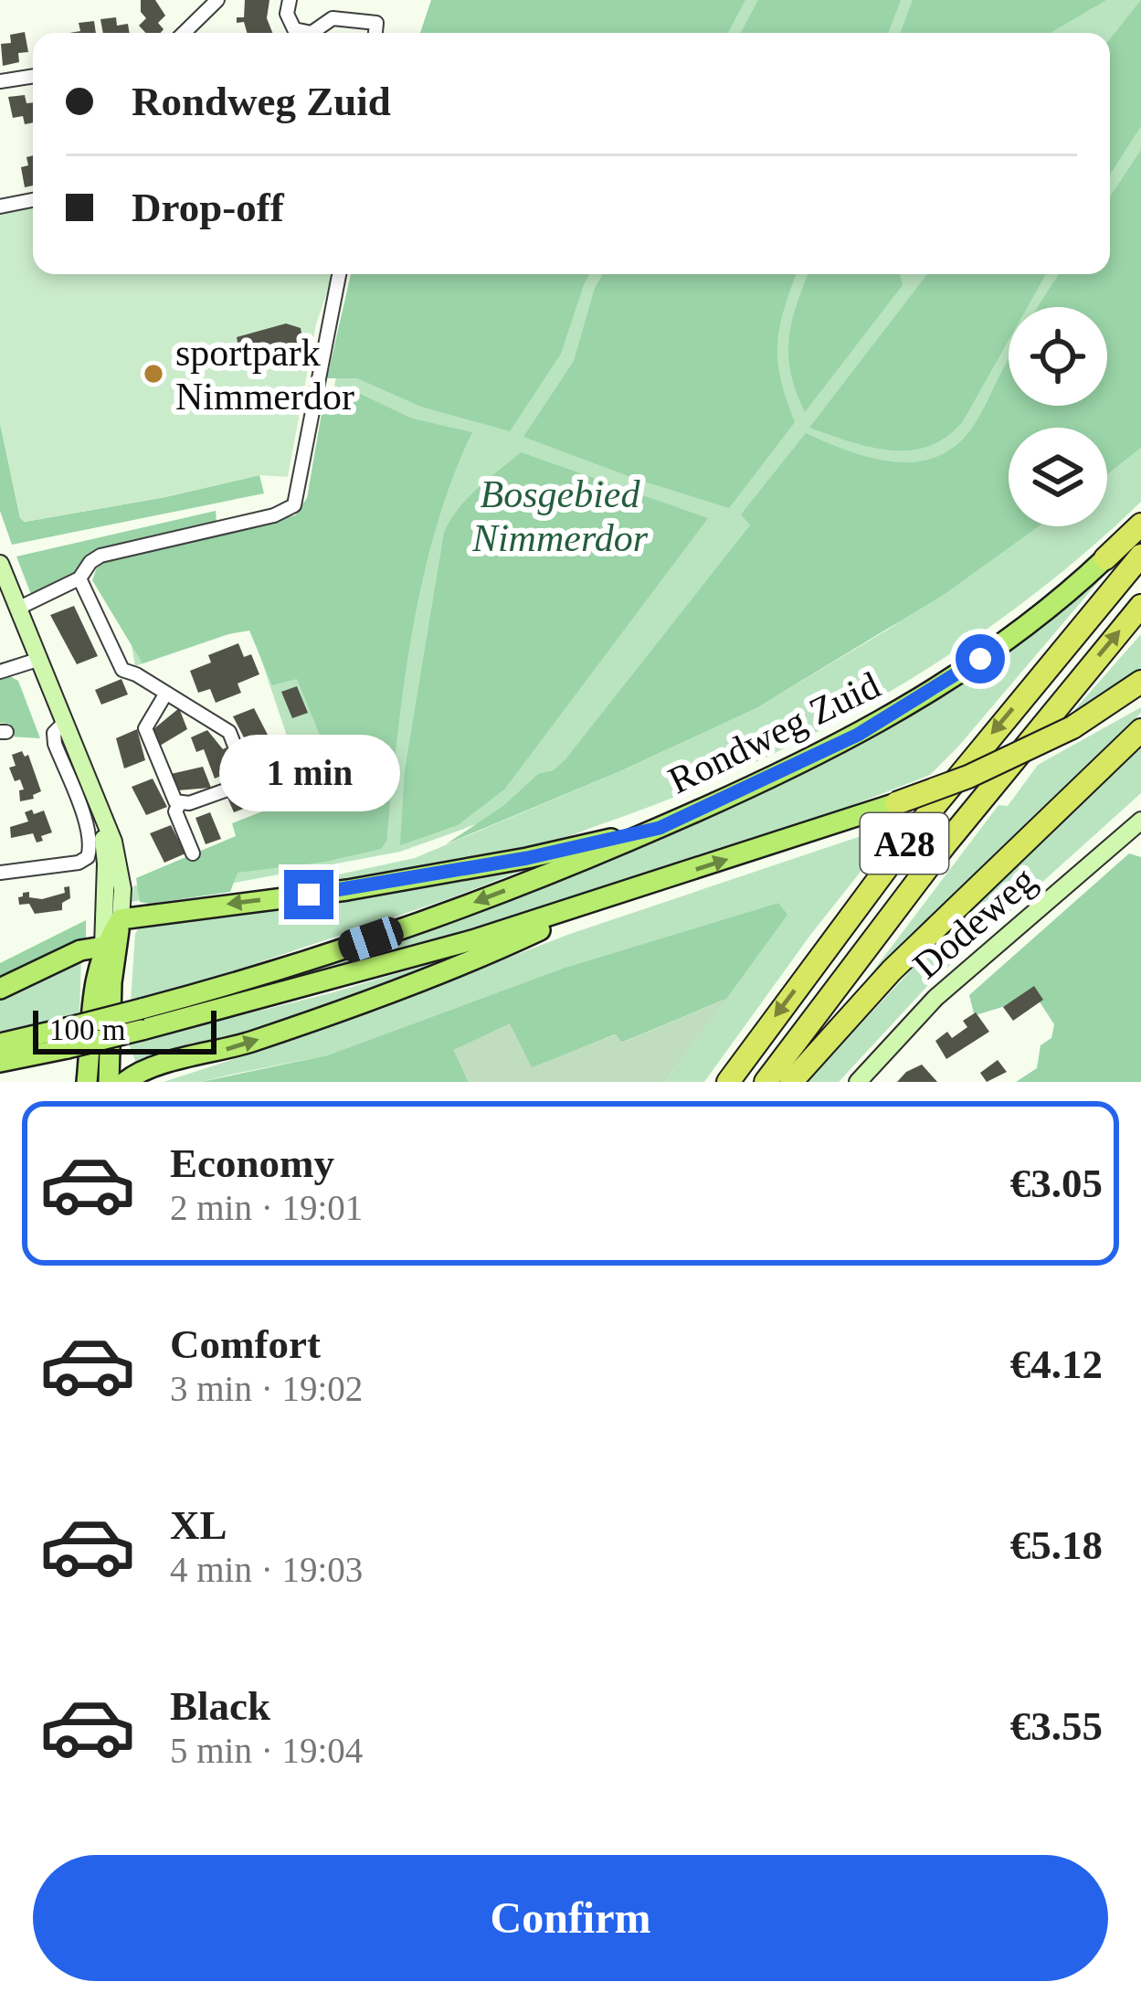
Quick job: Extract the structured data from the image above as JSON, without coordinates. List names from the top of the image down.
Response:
{
  "streets": {
    "highway": ["A28"],
    "main road": ["Rondweg Zuid"],
    "street": ["Dodeweg"]
  },
  "crossings": [
    ["Rondweg Zuid", "A28"]
  ],
  "parks": ["Bosgebied Nimmerdor"],
  "places": ["sportpark Nimmerdor"],
  "scale_bar": "100 m",
  "page": {
    "banner": ["Rondweg Zuid", "Drop-off"],
    "bubble": "1 min",
    "scale": "100 m",
    "list": [
      {
        "name": "Economy",
        "note": "2 min · 19:01",
        "value": "€3.05"
      },
      {
        "name": "Comfort",
        "note": "3 min · 19:02",
        "value": "€4.12"
      },
      {
        "name": "XL",
        "note": "4 min · 19:03",
        "value": "€5.18"
      },
      {
        "name": "Black",
        "note": "5 min · 19:04",
        "value": "€3.55"
      }
    ],
    "buttons": "Confirm"
  }
}
